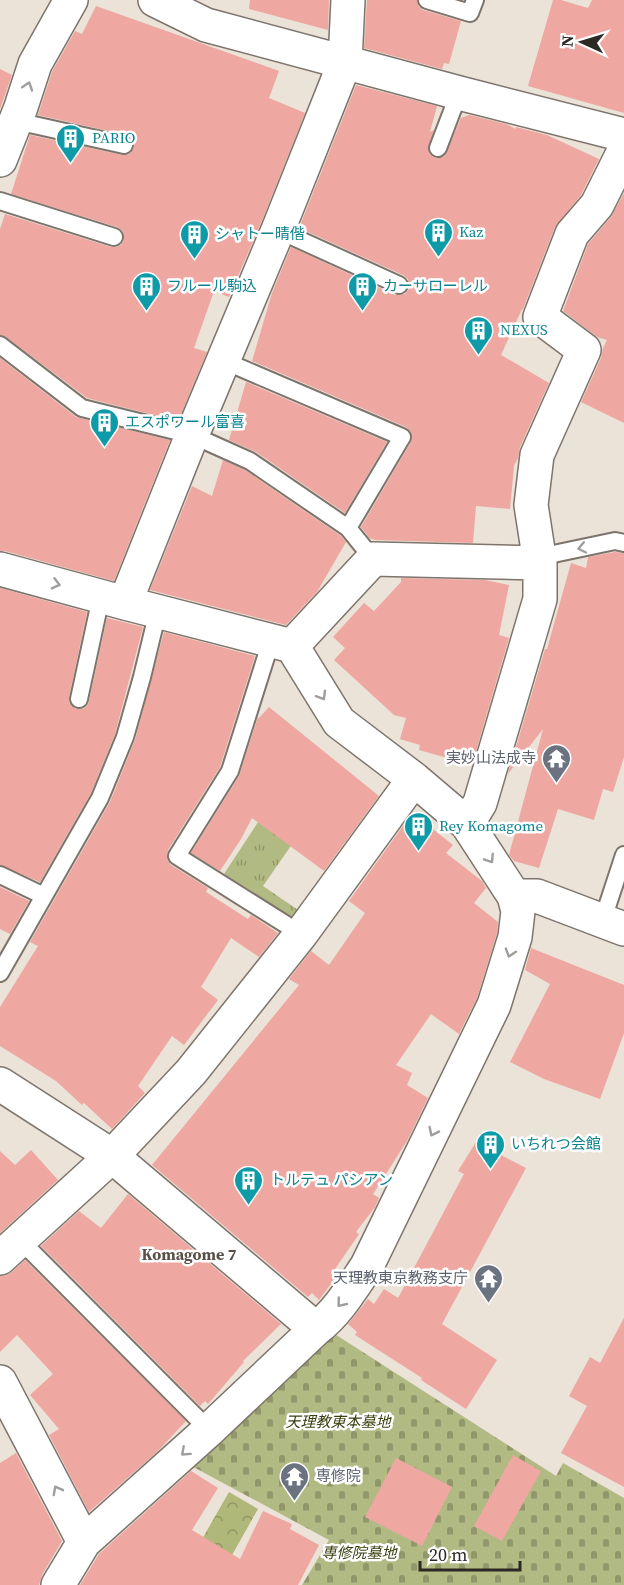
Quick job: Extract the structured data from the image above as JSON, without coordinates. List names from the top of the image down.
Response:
{
  "districts": ["Komagome 7"],
  "parks": ["天理教東本墓地", "専修院墓地"],
  "places": {
    "building": [
      "PARIO",
      "Kaz",
      "シャトー晴偕",
      "フルール駒込",
      "カーサローレル",
      "NEXUS",
      "エスポワール富喜",
      "Rey Komagome",
      "いちれつ会館",
      "トルテュ パシアン"
    ],
    "temple": ["実妙山法成寺", "天理教東京教務支庁", "専修院"]
  },
  "scale_bar": "20 m",
  "north": "left"
}
